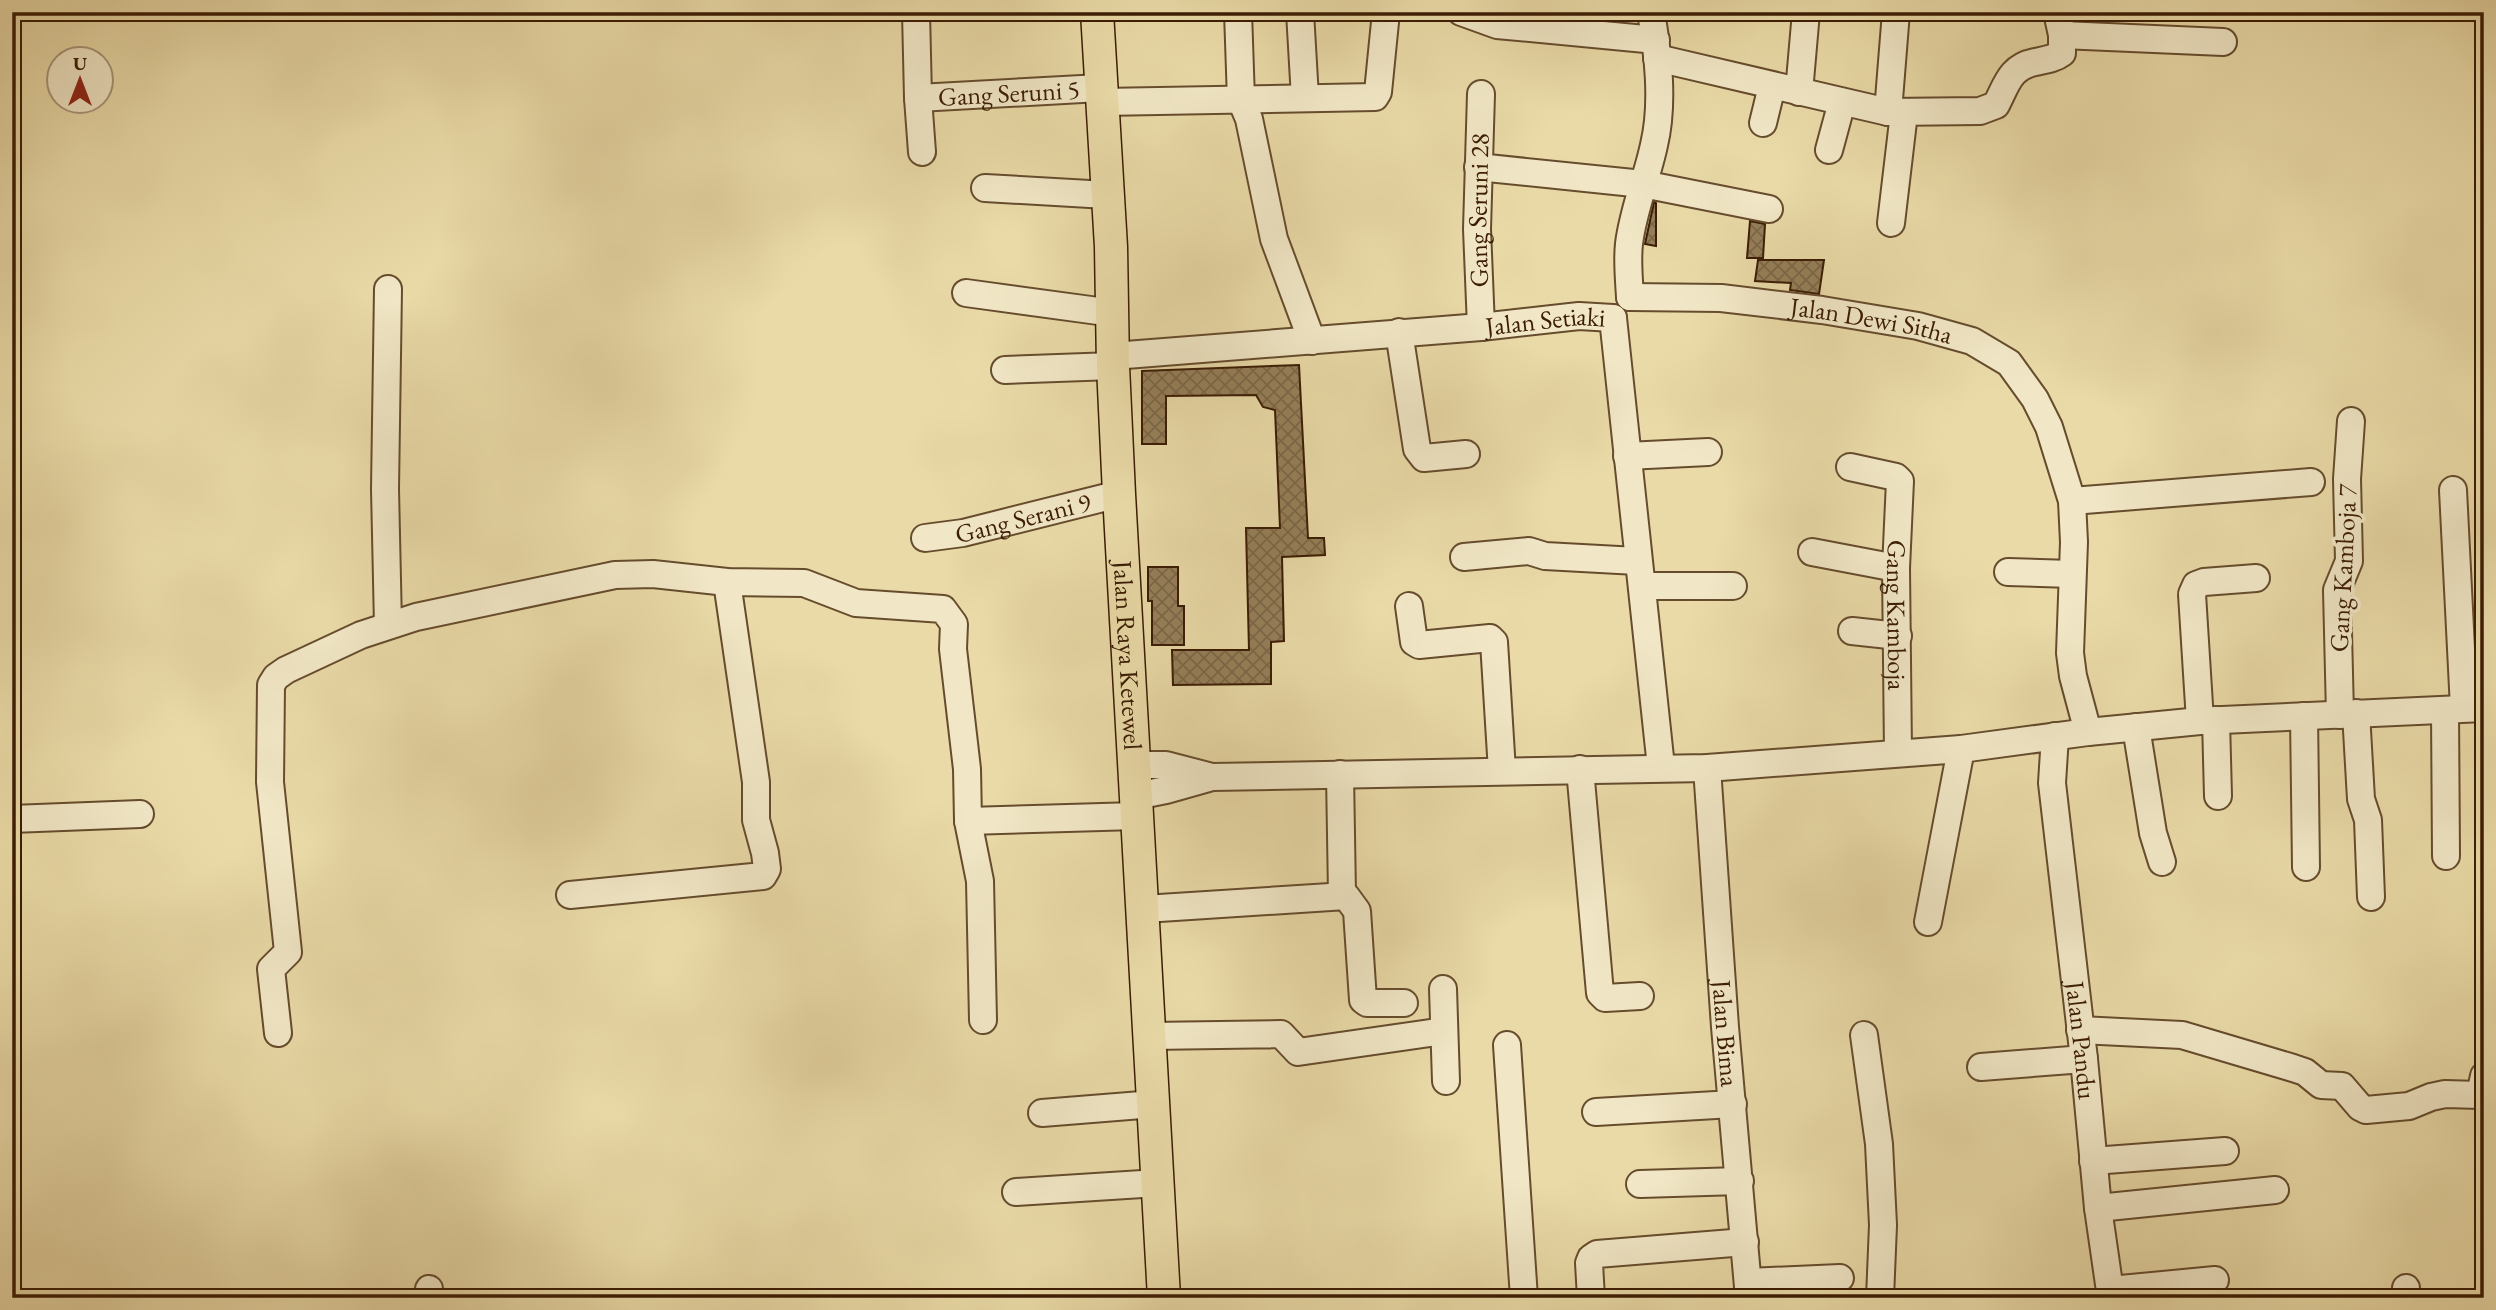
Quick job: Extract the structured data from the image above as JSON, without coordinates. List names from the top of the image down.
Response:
{
  "streets": {
    "main road": ["Jalan Raya Ketewel"],
    "street": [
      "Gang Seruni 5",
      "Gang Seruni 28",
      "Jalan Dewi Sitha",
      "Jalan Setiaki",
      "Gang Serani 9",
      "Gang Kamboja 7",
      "Gang Kamboja",
      "Jalan Bima",
      "Jalan Pandu"
    ]
  },
  "crossings": [
    ["Gang Seruni 5", "Jalan Raya Ketewel"],
    ["Gang Seruni 28", "Jalan Setiaki"],
    ["Jalan Setiaki", "Jalan Raya Ketewel"],
    ["Gang Serani 9", "Jalan Raya Ketewel"]
  ],
  "north": "top"
}
